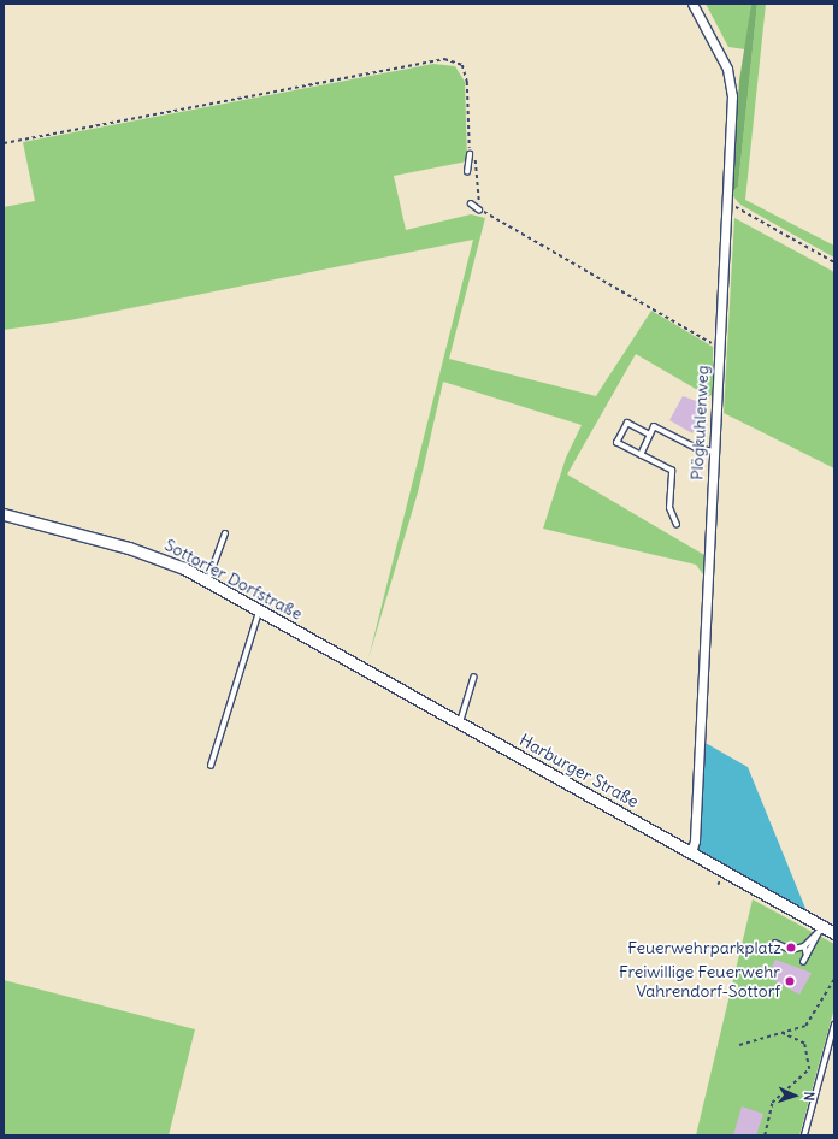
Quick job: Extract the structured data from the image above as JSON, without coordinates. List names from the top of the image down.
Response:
{
  "streets": {
    "street": ["Plögkuhlenweg", "Sottorfer Dorfstraße", "Harburger Straße"]
  },
  "crossings": [
    ["Plögkuhlenweg", "Harburger Straße"],
    ["Sottorfer Dorfstraße", "Harburger Straße"]
  ],
  "places": ["Feuerwehrparkplatz", "Freiwillige Feuerwehr Vahrendorf-Sottorf"],
  "north": "right"
}
